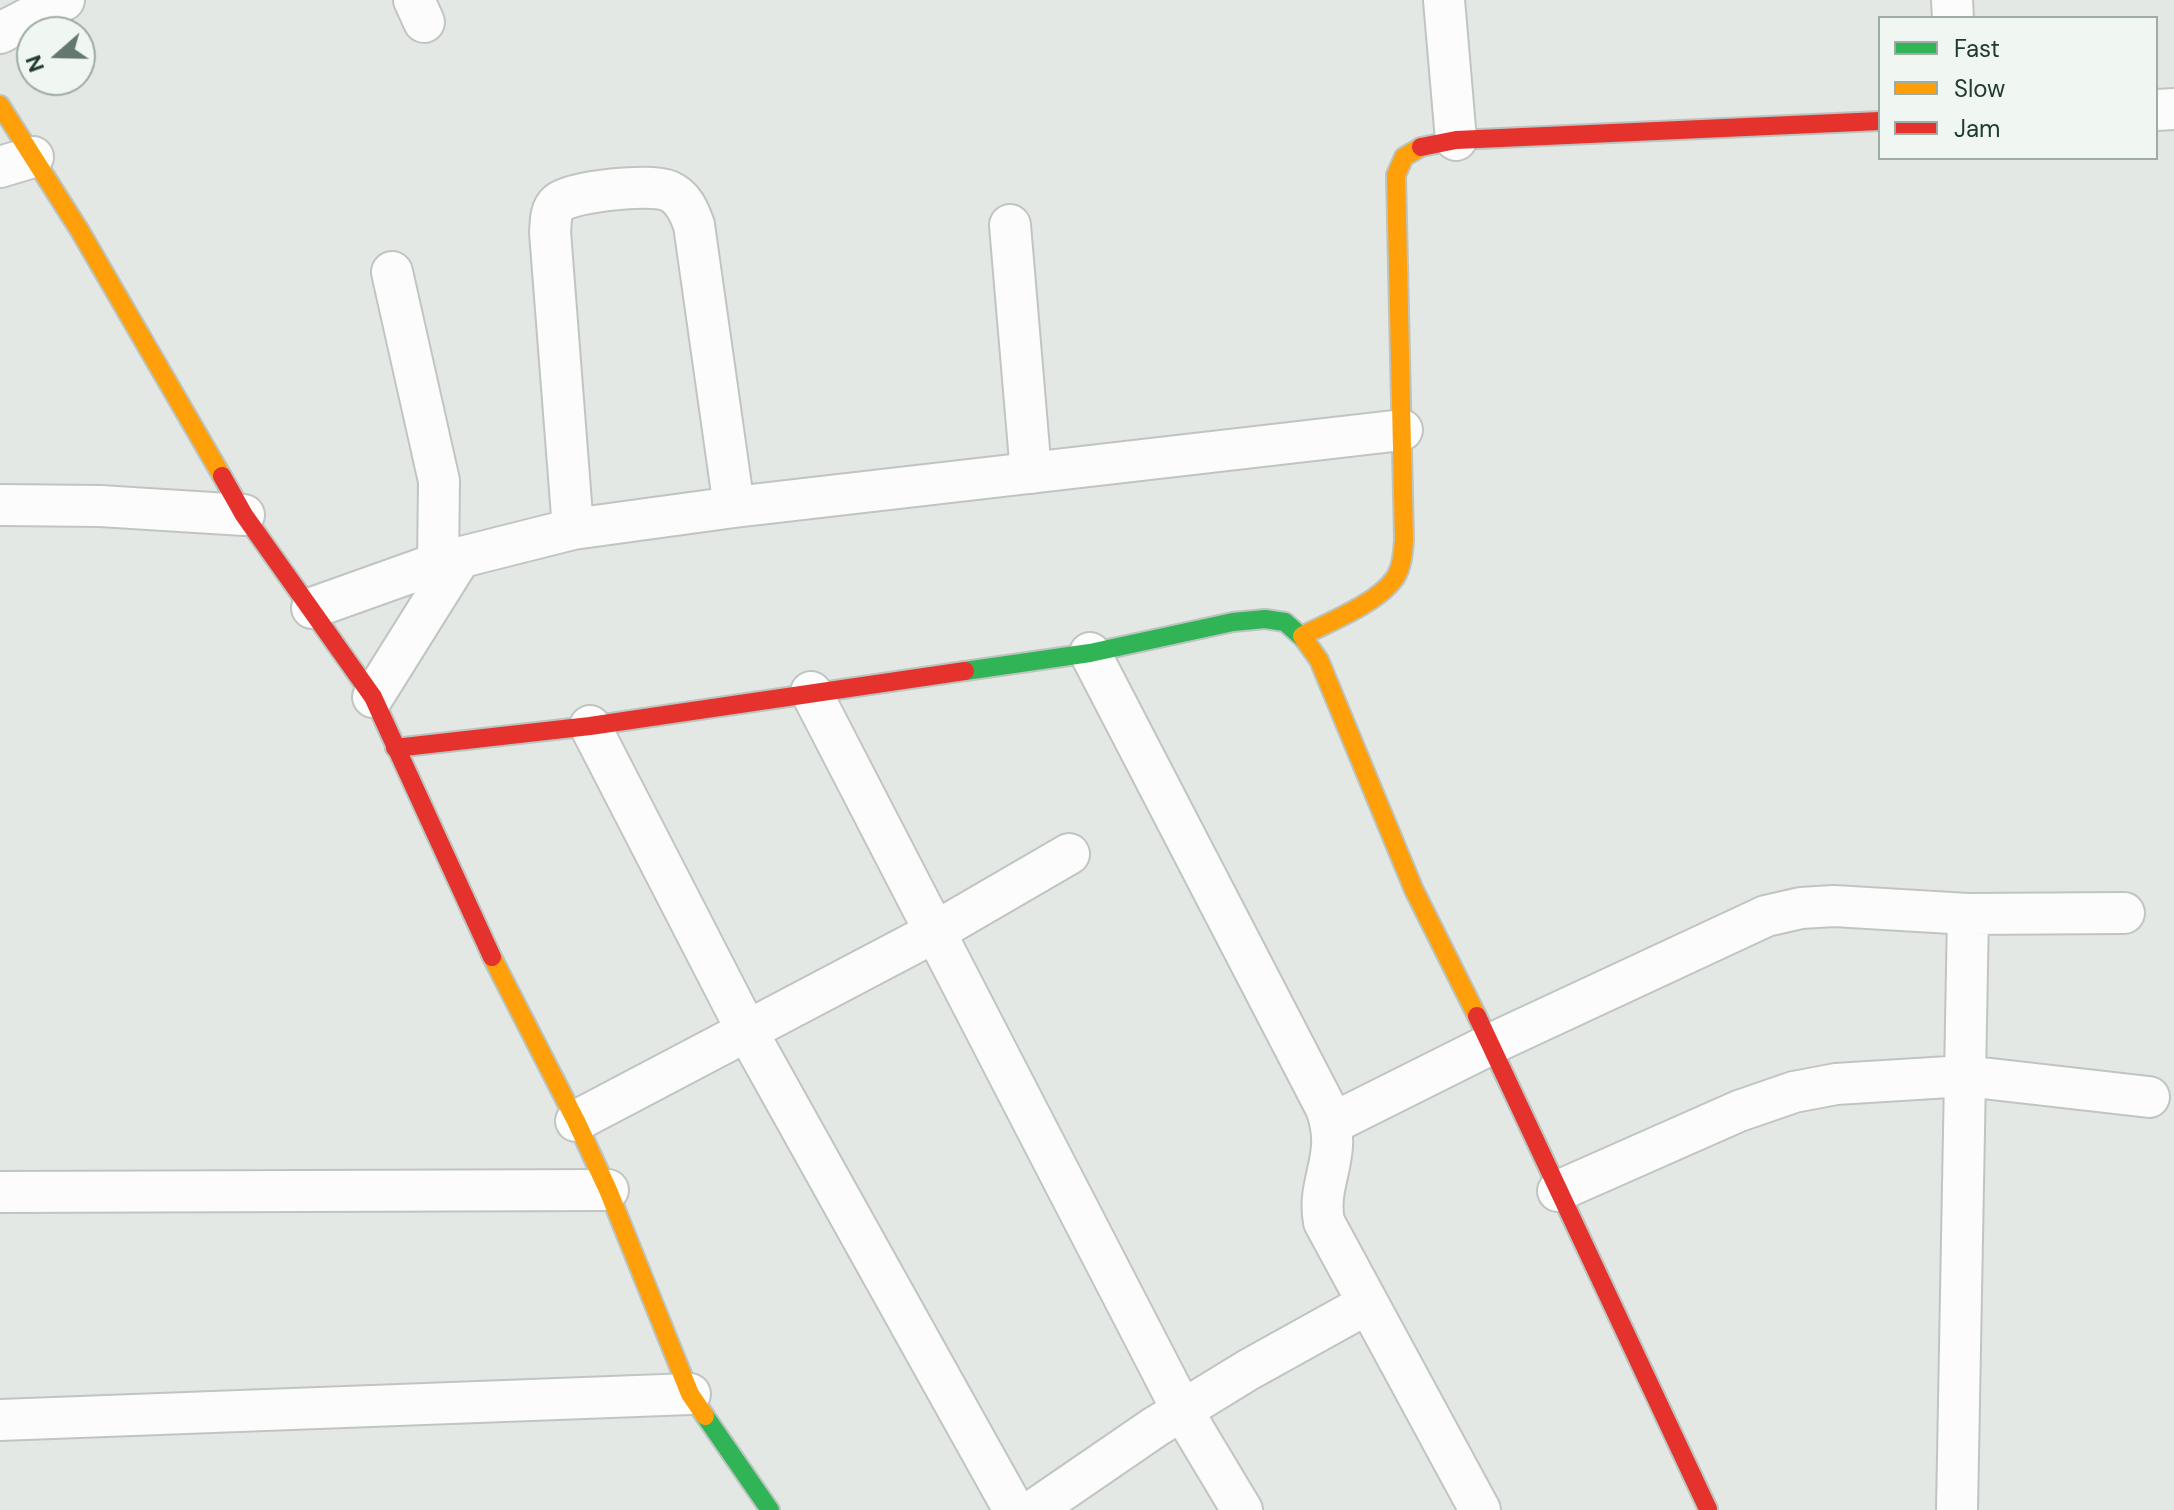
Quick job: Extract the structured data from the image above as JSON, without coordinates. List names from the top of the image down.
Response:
{
  "legend": ["Fast", "Slow", "Jam"],
  "north": "left"
}
